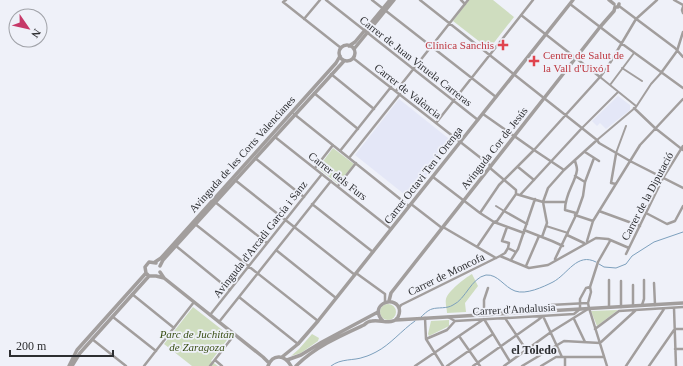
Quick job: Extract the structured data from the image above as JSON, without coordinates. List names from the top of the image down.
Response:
{
  "streets": {
    "street": [
      "Carrer de Juan Viruela Carreras",
      "Carrer de València",
      "Avinguda Cor de Jesús",
      "Avinguda de les Corts Valencianes",
      "Carrer Octavi Ten i Orenga",
      "Carrer dels Furs",
      "Carrer de la Diputació",
      "Avinguda d'Arcadi García i Sanz",
      "Carrer de Moncofa",
      "Carrer d'Andalusia"
    ]
  },
  "crossings": [
    ["Carrer de Juan Viruela Carreras", "Carrer Octavi Ten i Orenga"],
    ["Carrer de València", "Avinguda Cor de Jesús"],
    ["Carrer de València", "Avinguda de les Corts Valencianes"],
    ["Carrer de València", "Carrer Octavi Ten i Orenga"],
    ["Avinguda Cor de Jesús", "Carrer de Moncofa"],
    ["Avinguda Cor de Jesús", "Carrer d'Andalusia"],
    ["Avinguda de les Corts Valencianes", "Carrer dels Furs"],
    ["Carrer Octavi Ten i Orenga", "Carrer dels Furs"],
    ["Carrer dels Furs", "Avinguda d'Arcadi García i Sanz"],
    ["Carrer de Moncofa", "Carrer d'Andalusia"]
  ],
  "districts": ["el Toledo"],
  "parks": ["Parc de Juchitán de Zaragoza"],
  "places": {
    "health": ["Clínica Sanchis", "Centre de Salut de la Vall d'Uixó I"]
  },
  "scale_bar": "200 m",
  "north": "bottom right"
}
